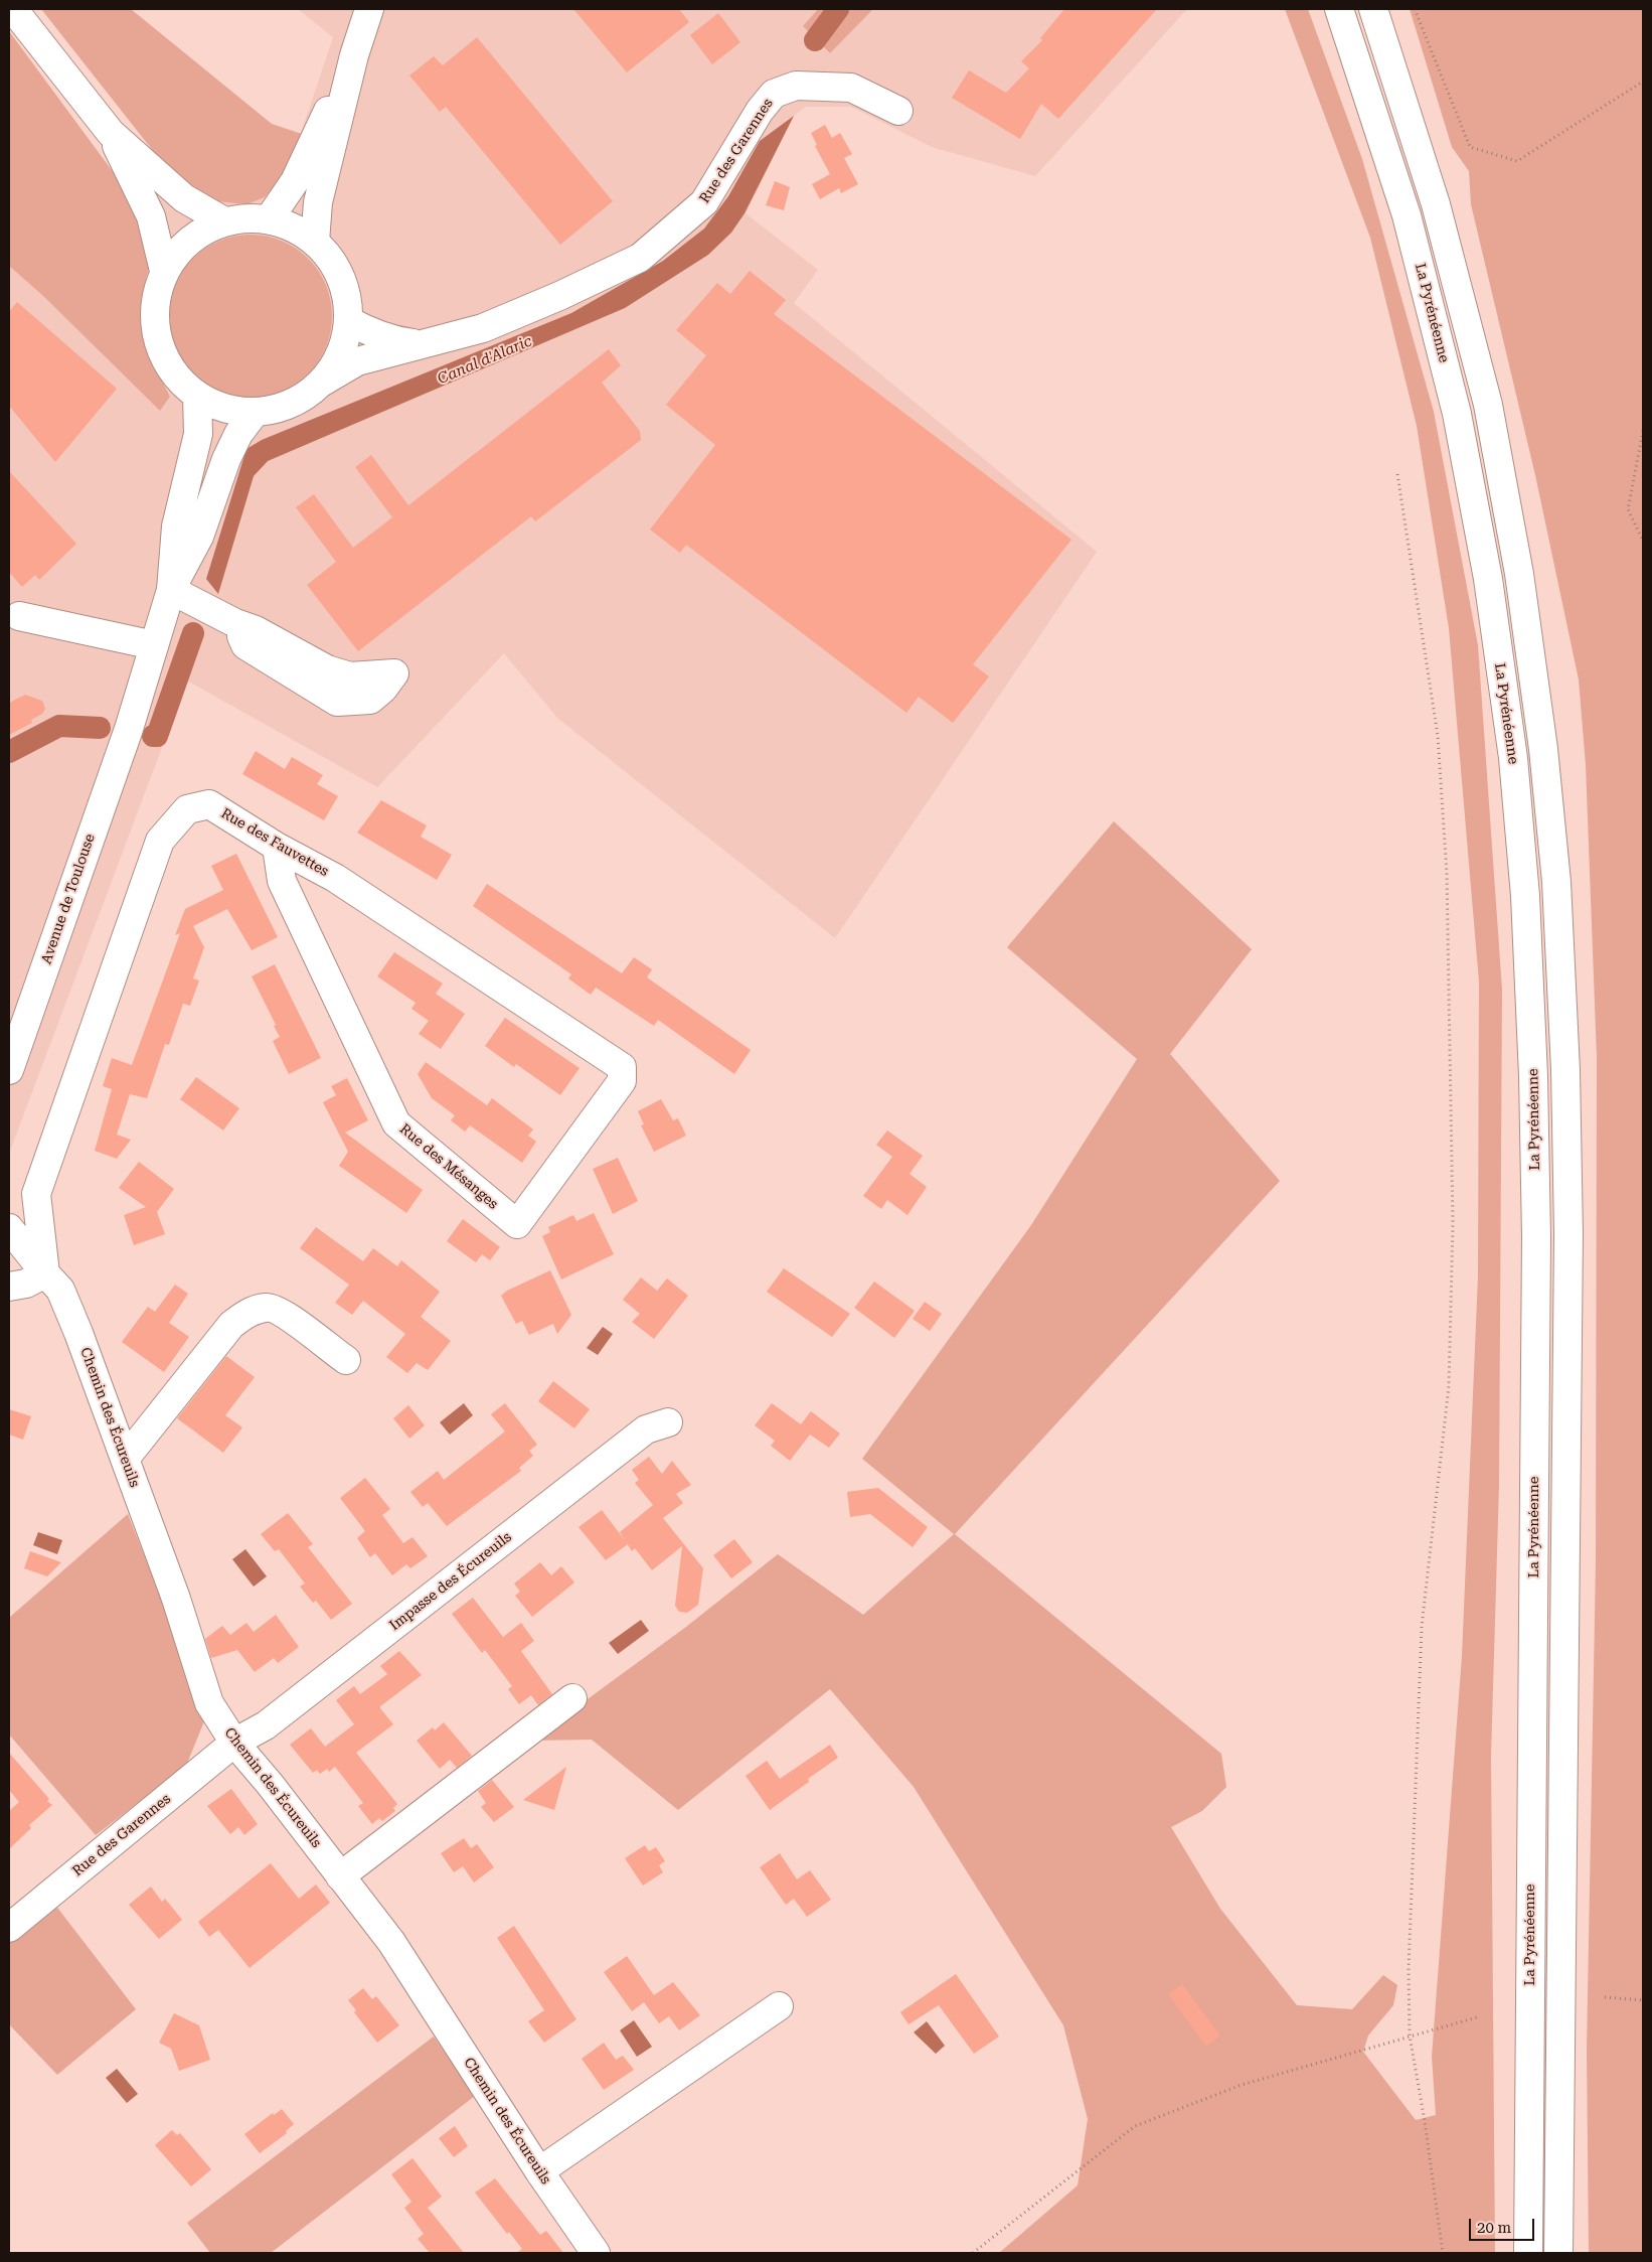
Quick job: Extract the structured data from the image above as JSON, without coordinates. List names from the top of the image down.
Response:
{
  "streets": {
    "main road": [
      "Rue des Garennes",
      "La Pyrénéenne",
      "Rue des Fauvettes",
      "Avenue de Toulouse",
      "Rue des Mésanges",
      "Chemin des Écureuils",
      "Impasse des Écureuils"
    ]
  },
  "crossings": [
    ["Rue des Garennes", "Chemin des Écureuils"],
    ["Rue des Garennes", "Impasse des Écureuils"],
    ["Rue des Fauvettes", "Rue des Mésanges"],
    ["Rue des Fauvettes", "Chemin des Écureuils"],
    ["Chemin des Écureuils", "Impasse des Écureuils"]
  ],
  "water": ["Canal d'Alaric"],
  "scale_bar": "20 m"
}
